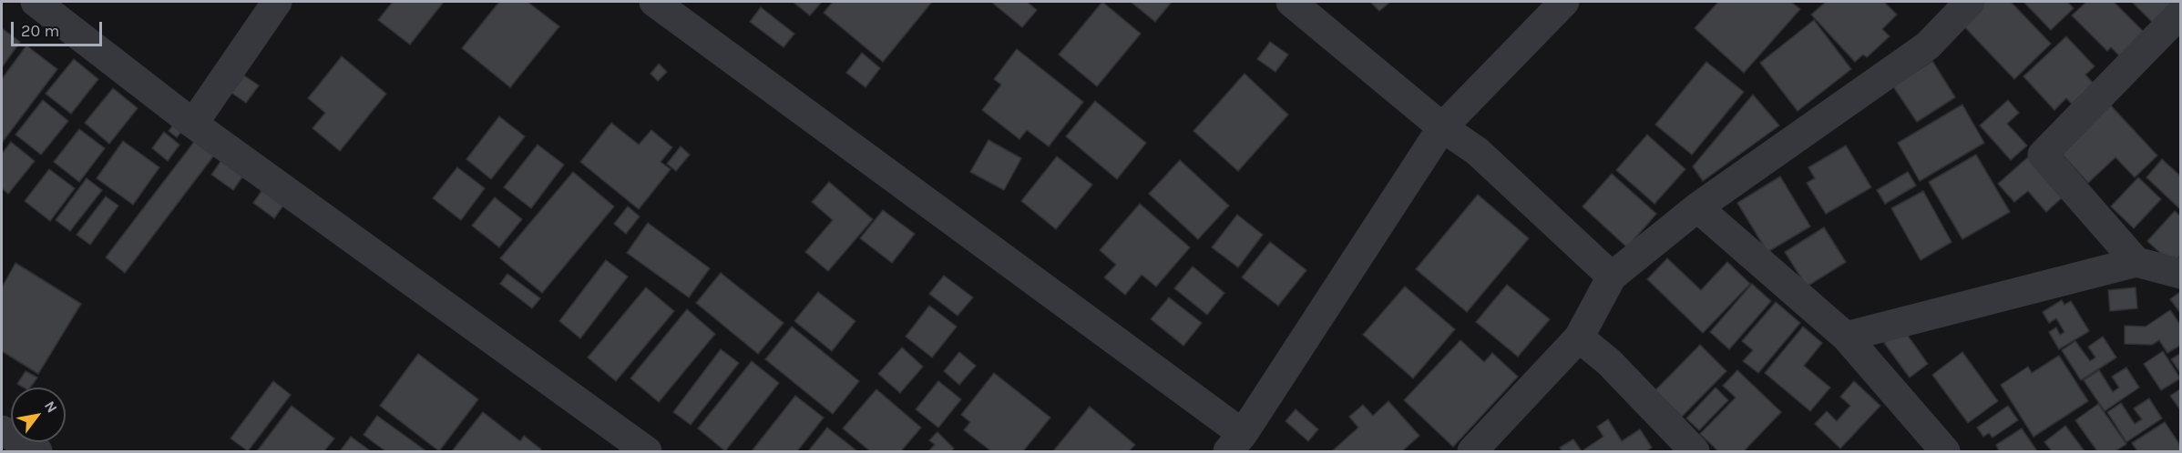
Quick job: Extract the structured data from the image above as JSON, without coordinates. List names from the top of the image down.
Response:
{
  "scale_bar": "20 m",
  "north": "top right"
}
